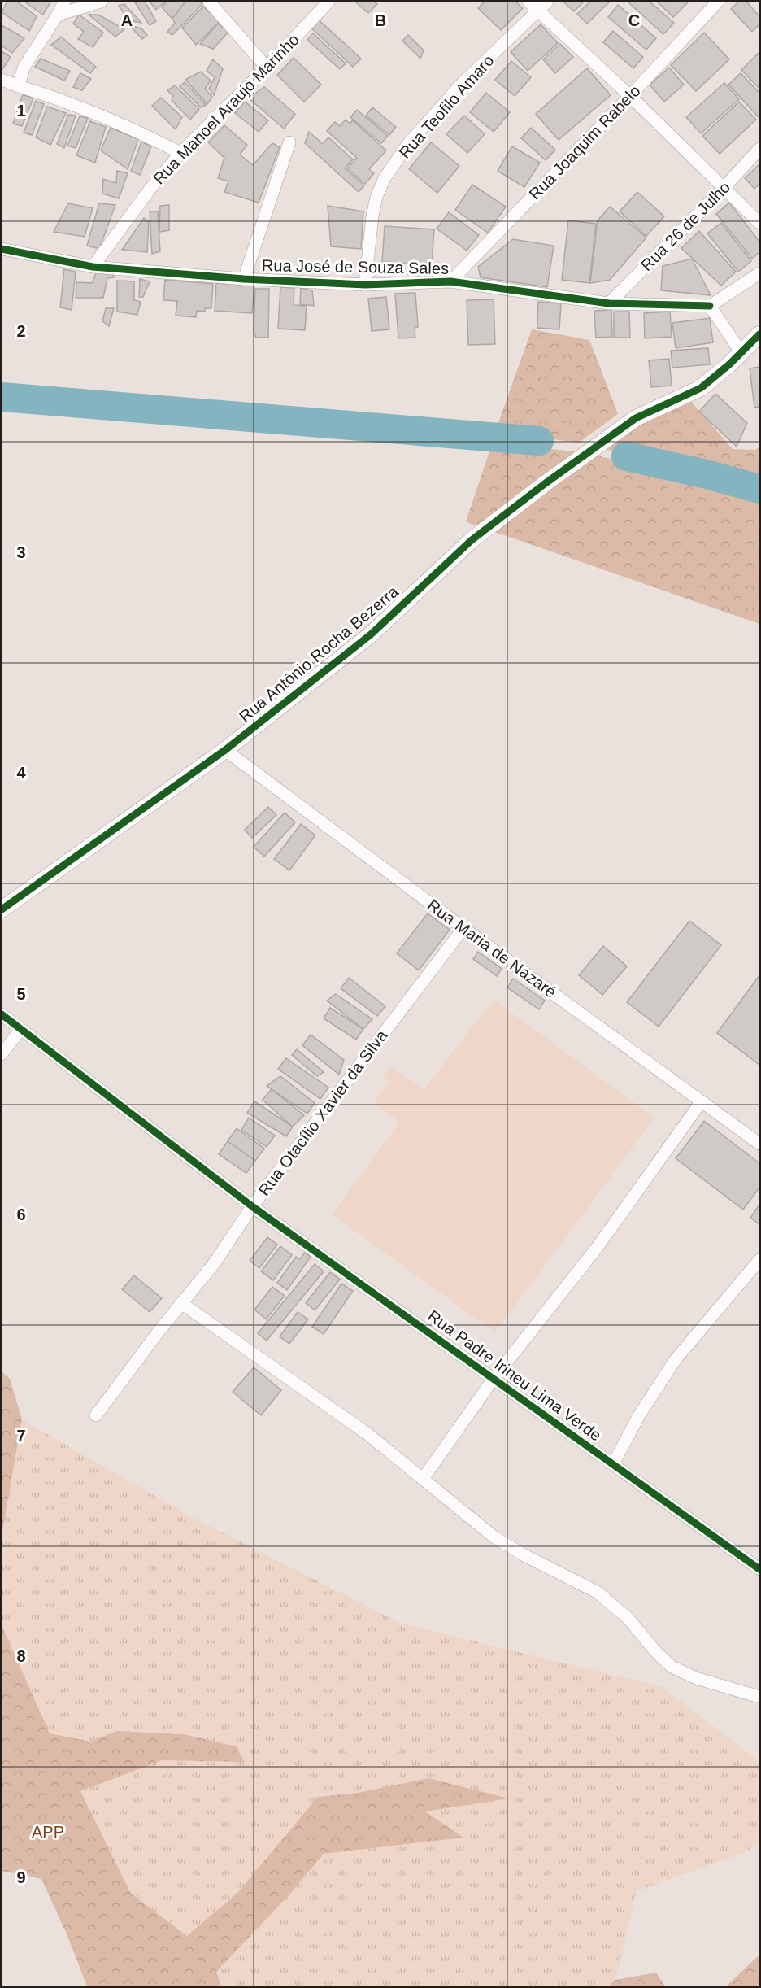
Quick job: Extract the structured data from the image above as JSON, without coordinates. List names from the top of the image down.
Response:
{
  "streets": {
    "street": [
      "Rua Teofilo Amaro",
      "Rua Manoel Araujo Marinho",
      "Rua Joaquim Rabelo",
      "Rua 26 de Julho",
      "Rua José de Souza Sales",
      "Rua Antônio Rocha Bezerra",
      "Rua Maria de Nazaré",
      "Rua Otacílio Xavier da Silva",
      "Rua Padre Irineu Lima Verde"
    ]
  },
  "crossings": [
    ["Rua Teofilo Amaro", "Rua José de Souza Sales"],
    ["Rua Manoel Araujo Marinho", "Rua José de Souza Sales"],
    ["Rua Joaquim Rabelo", "Rua José de Souza Sales"],
    ["Rua 26 de Julho", "Rua José de Souza Sales"],
    ["Rua Antônio Rocha Bezerra", "Rua Maria de Nazaré"],
    ["Rua Maria de Nazaré", "Rua Otacílio Xavier da Silva"],
    ["Rua Otacílio Xavier da Silva", "Rua Padre Irineu Lima Verde"]
  ],
  "parks": ["APP"],
  "grid": {
    "columns": ["A", "B", "C"],
    "rows": [
      "1",
      "2",
      "3",
      "4",
      "5",
      "6",
      "7",
      "8",
      "9"
    ]
  }
}
